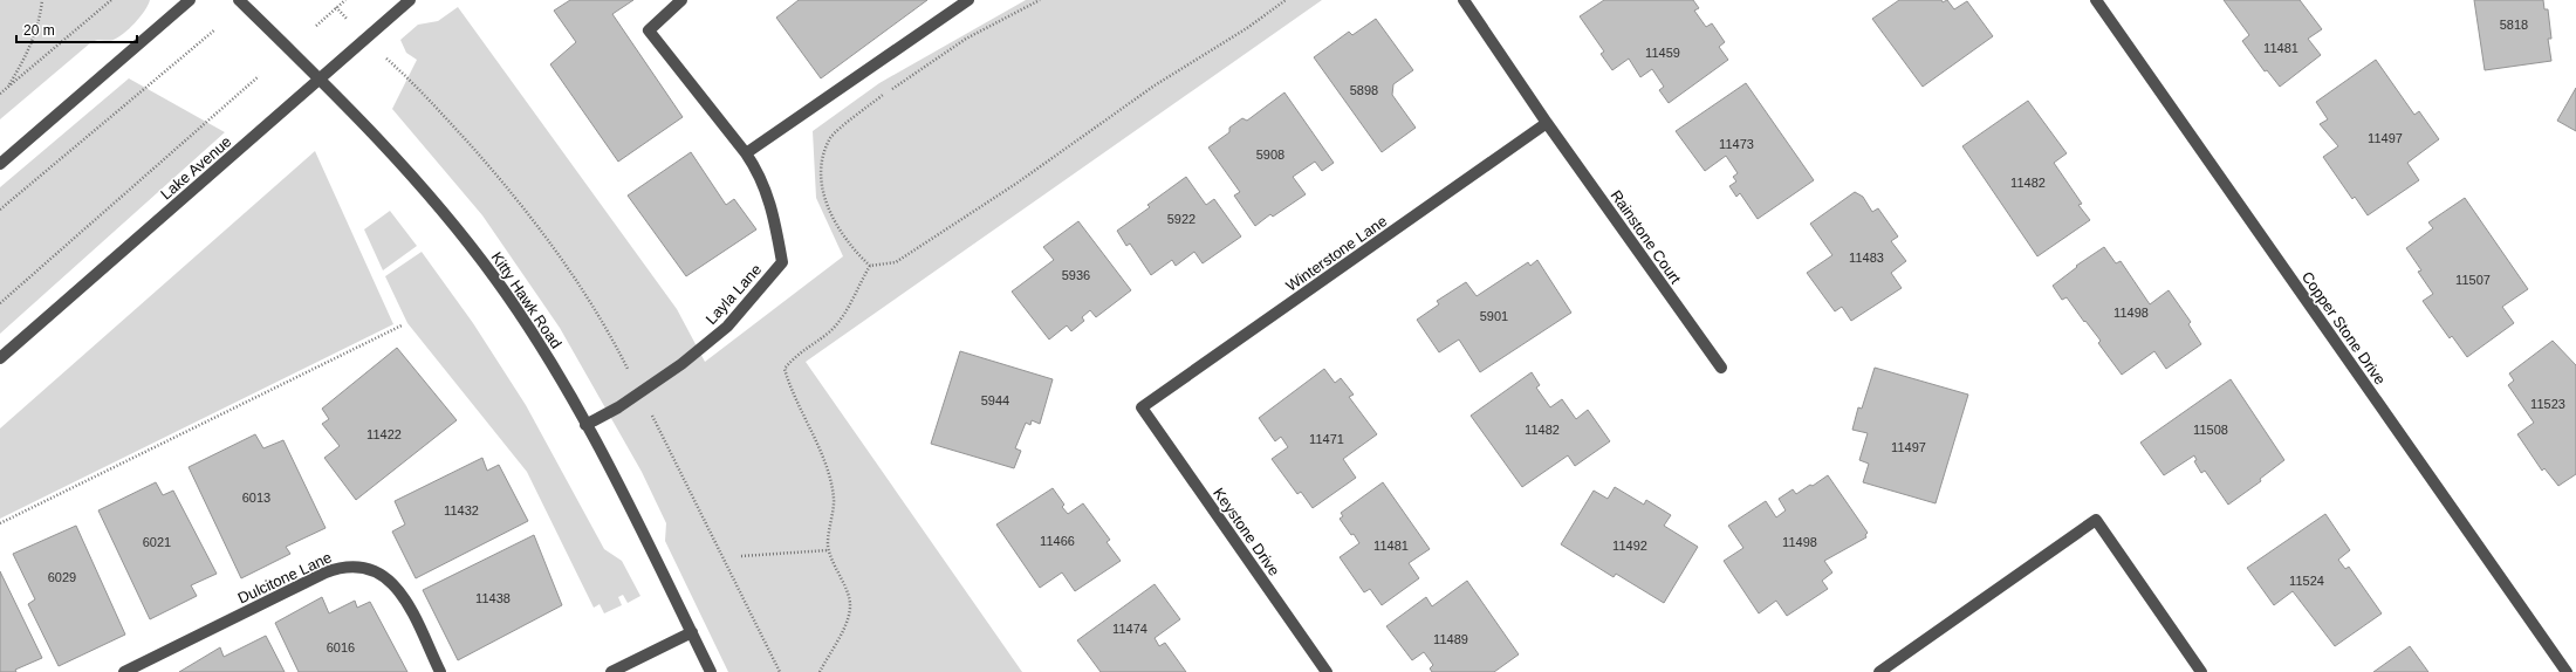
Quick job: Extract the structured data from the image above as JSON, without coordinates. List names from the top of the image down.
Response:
{
  "streets": {
    "street": [
      "Lake Avenue",
      "Rainstone Court",
      "Winterstone Lane",
      "Layla Lane",
      "Kitty Hawk Road",
      "Copper Stone Drive",
      "Keystone Drive",
      "Dulcitone Lane"
    ]
  },
  "crossings": [
    ["Lake Avenue", "Kitty Hawk Road"],
    ["Rainstone Court", "Winterstone Lane"],
    ["Winterstone Lane", "Keystone Drive"],
    ["Layla Lane", "Kitty Hawk Road"]
  ],
  "house_numbers": [
    "5818",
    "11481",
    "11459",
    "5898",
    "11497",
    "11473",
    "5908",
    "11482",
    "5922",
    "11483",
    "5936",
    "11507",
    "11498",
    "5901",
    "5944",
    "11523",
    "11482",
    "11508",
    "11422",
    "11471",
    "11497",
    "6013",
    "11432",
    "11466",
    "6021",
    "11498",
    "11481",
    "11492",
    "6029",
    "11524",
    "11438",
    "11474",
    "11489",
    "6016"
  ],
  "scale_bar": "20 m"
}
